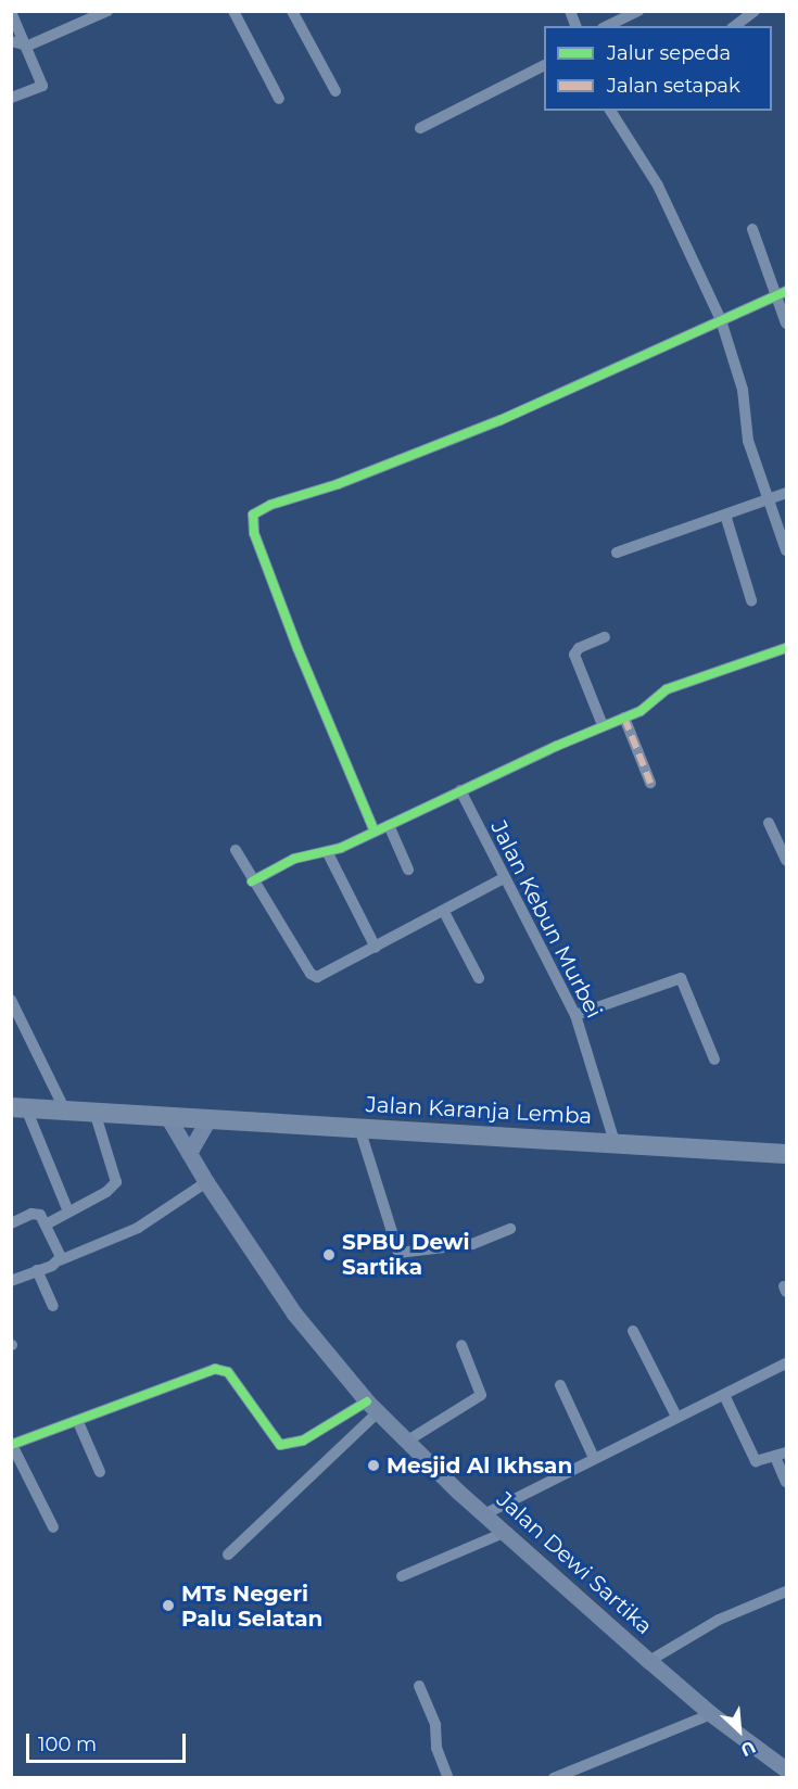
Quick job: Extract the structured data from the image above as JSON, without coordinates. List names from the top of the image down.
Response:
{
  "streets": {
    "main road": ["Jalan Karanja Lemba", "Jalan Dewi Sartika"],
    "street": ["Jalan Kebun Murbei"]
  },
  "crossings": [
    ["Jalan Kebun Murbei", "Jalan Karanja Lemba"],
    ["Jalan Karanja Lemba", "Jalan Dewi Sartika"]
  ],
  "places": ["SPBU Dewi Sartika", "Mesjid Al Ikhsan", "MTs Negeri Palu Selatan"],
  "legend": ["Jalur sepeda", "Jalan setapak"],
  "scale_bar": "100 m",
  "north": "bottom right"
}
